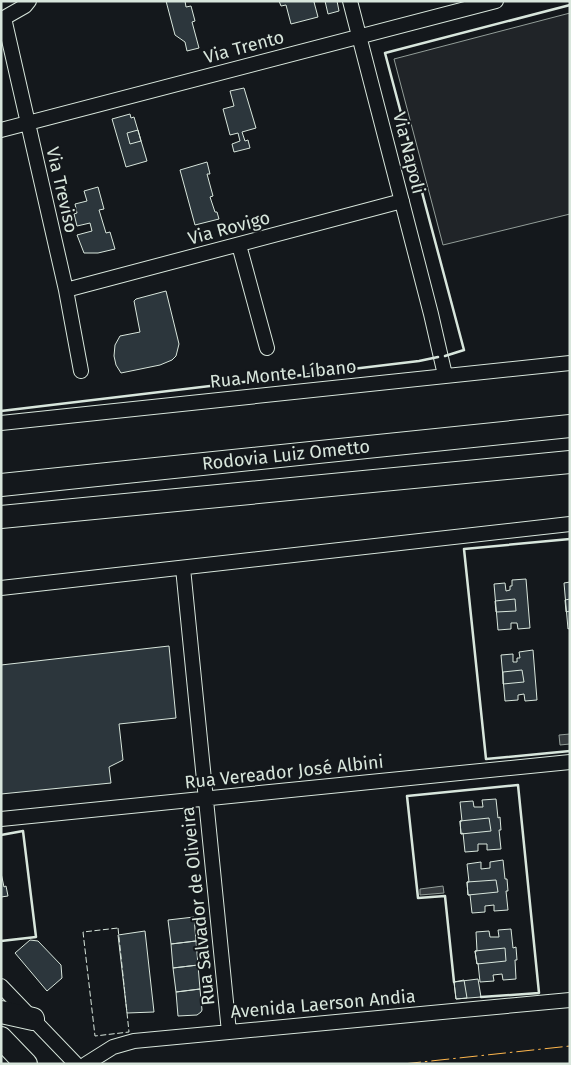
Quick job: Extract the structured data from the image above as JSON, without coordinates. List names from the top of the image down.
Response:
{
  "streets": {
    "main road": ["Rodovia Luiz Ometto"],
    "street": [
      "Via Trento",
      "Via Napoli",
      "Via Treviso",
      "Via Rovigo",
      "Rua Monte Líbano",
      "Rua Vereador José Albini",
      "Rua Salvador de Oliveira",
      "Avenida Laerson Andia"
    ]
  },
  "crossings": [
    ["Via Trento", "Via Napoli"],
    ["Via Trento", "Via Treviso"],
    ["Via Napoli", "Via Rovigo"],
    ["Via Napoli", "Rua Monte Líbano"],
    ["Via Treviso", "Via Rovigo"],
    ["Rua Vereador José Albini", "Rua Salvador de Oliveira"],
    ["Rua Salvador de Oliveira", "Avenida Laerson Andia"]
  ]
}
